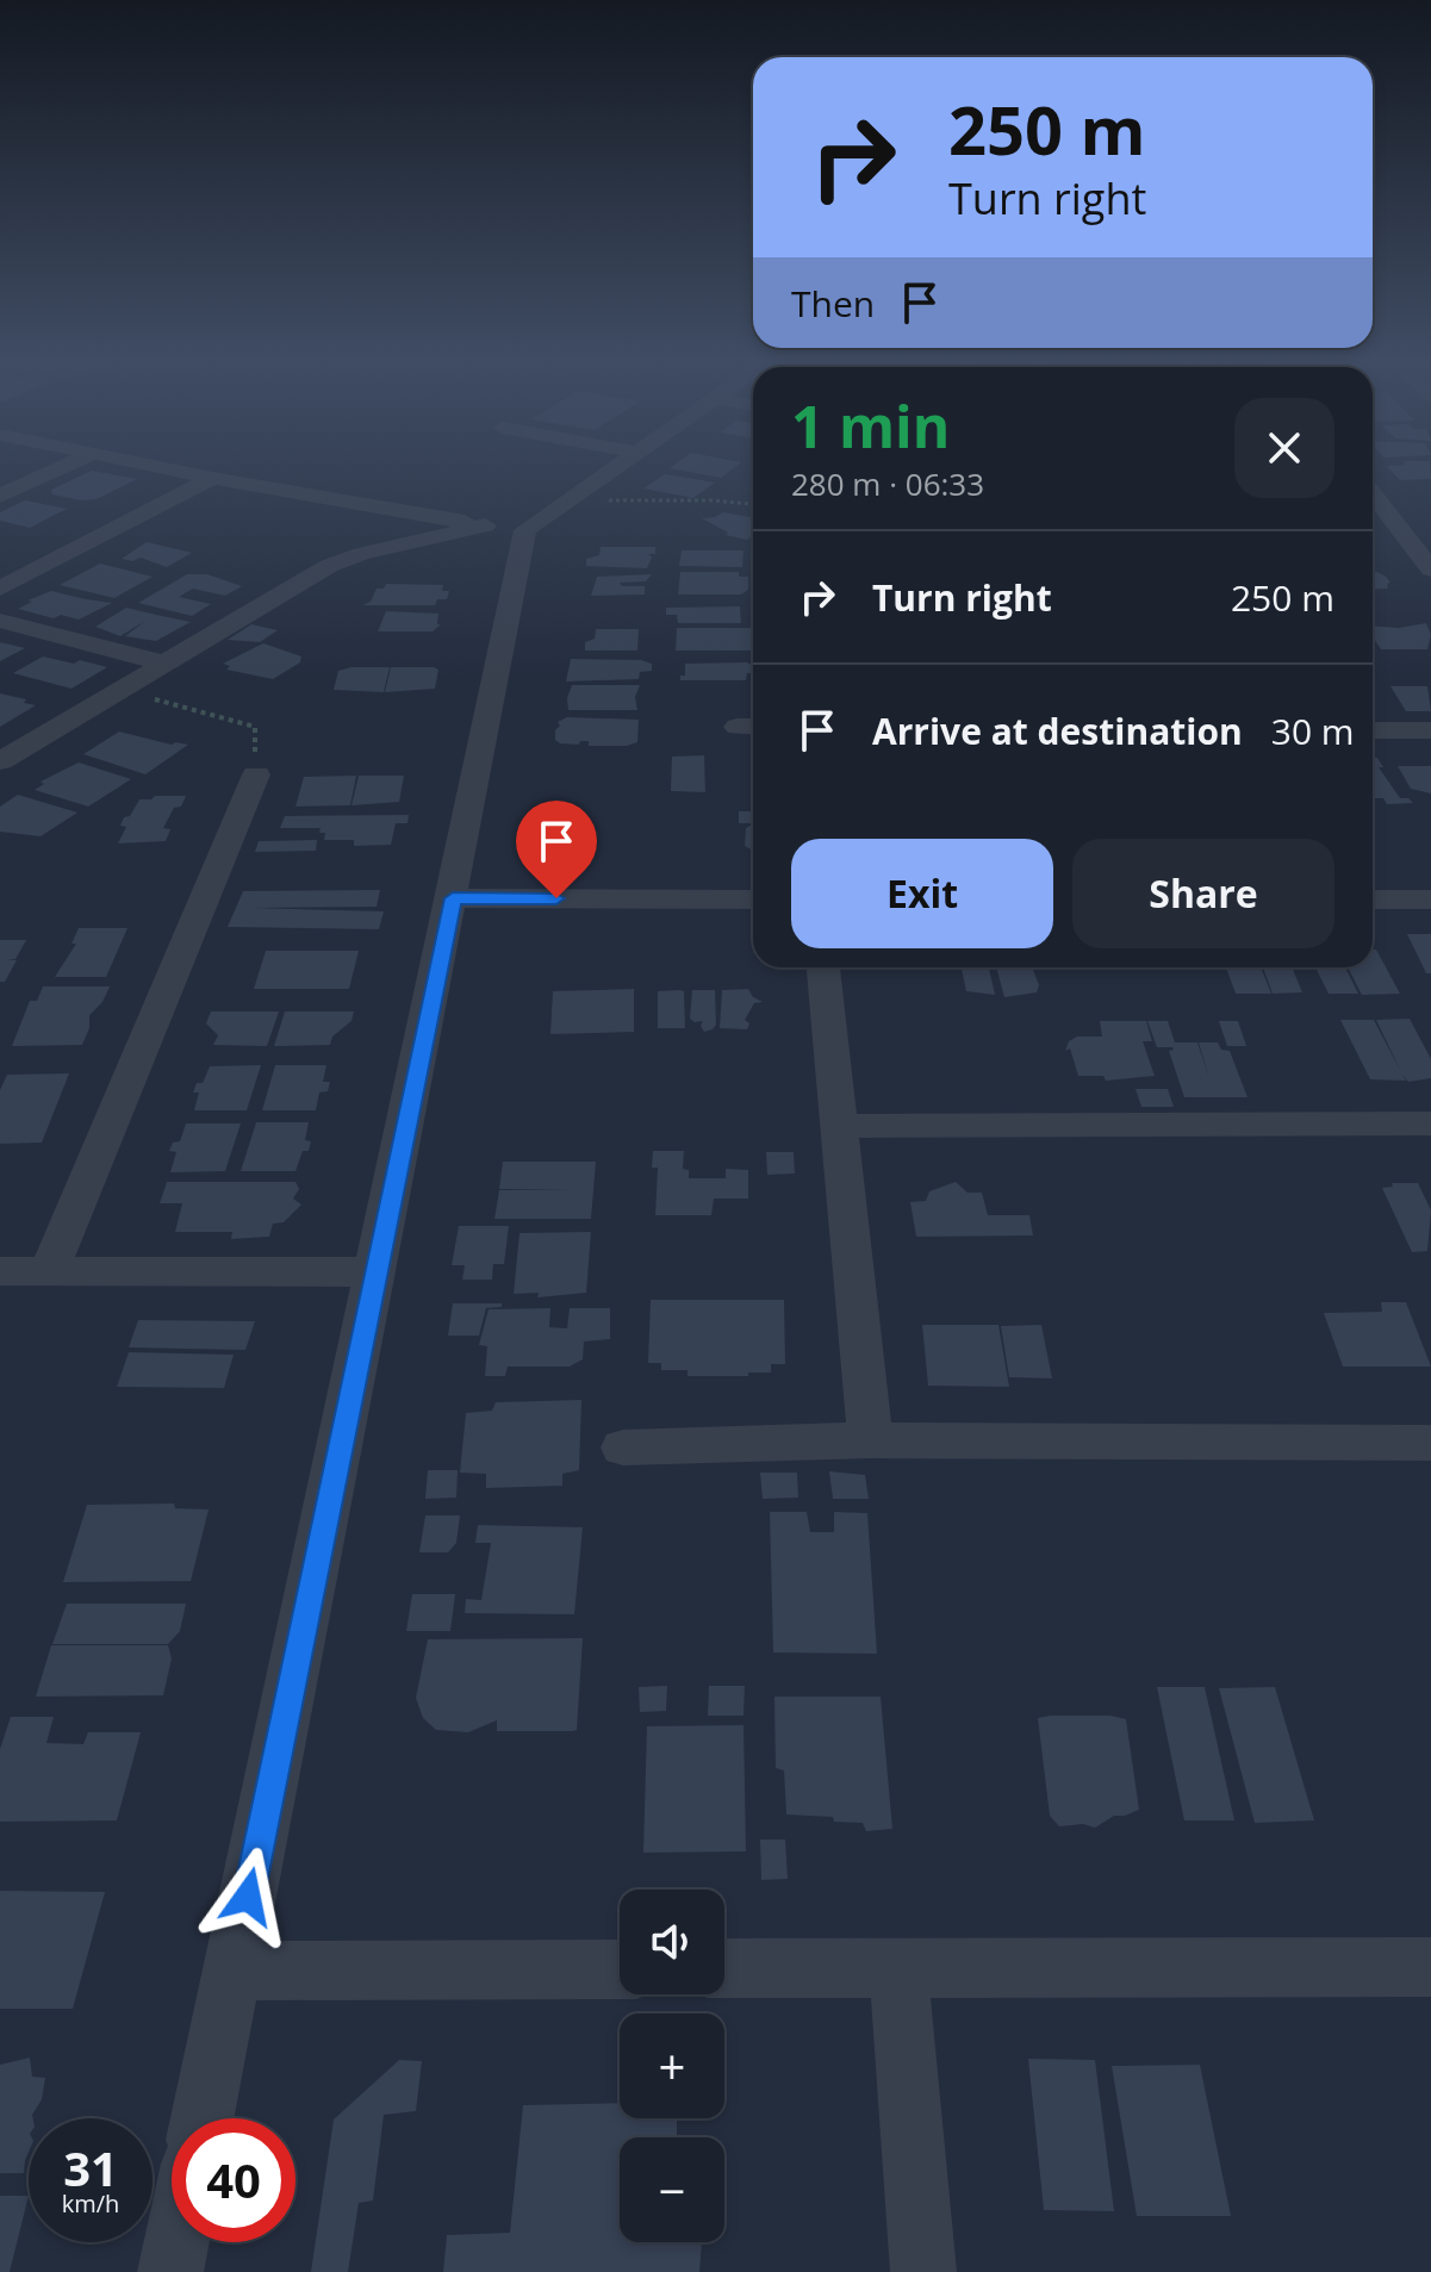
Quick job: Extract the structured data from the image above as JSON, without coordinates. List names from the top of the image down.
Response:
{
  "page": {
    "turn": ["250 m", "Turn right"],
    "then": "Then",
    "heading": ["1 min", "280 m · 06:33"],
    "list": [
      {
        "name": "Turn right",
        "value": "250 m"
      },
      {
        "name": "Arrive at destination",
        "value": "30 m"
      }
    ],
    "buttons": ["Exit", "Share"],
    "map_buttons": ["+", "−"],
    "speed": "31 km/h",
    "limit": "40"
  }
}
